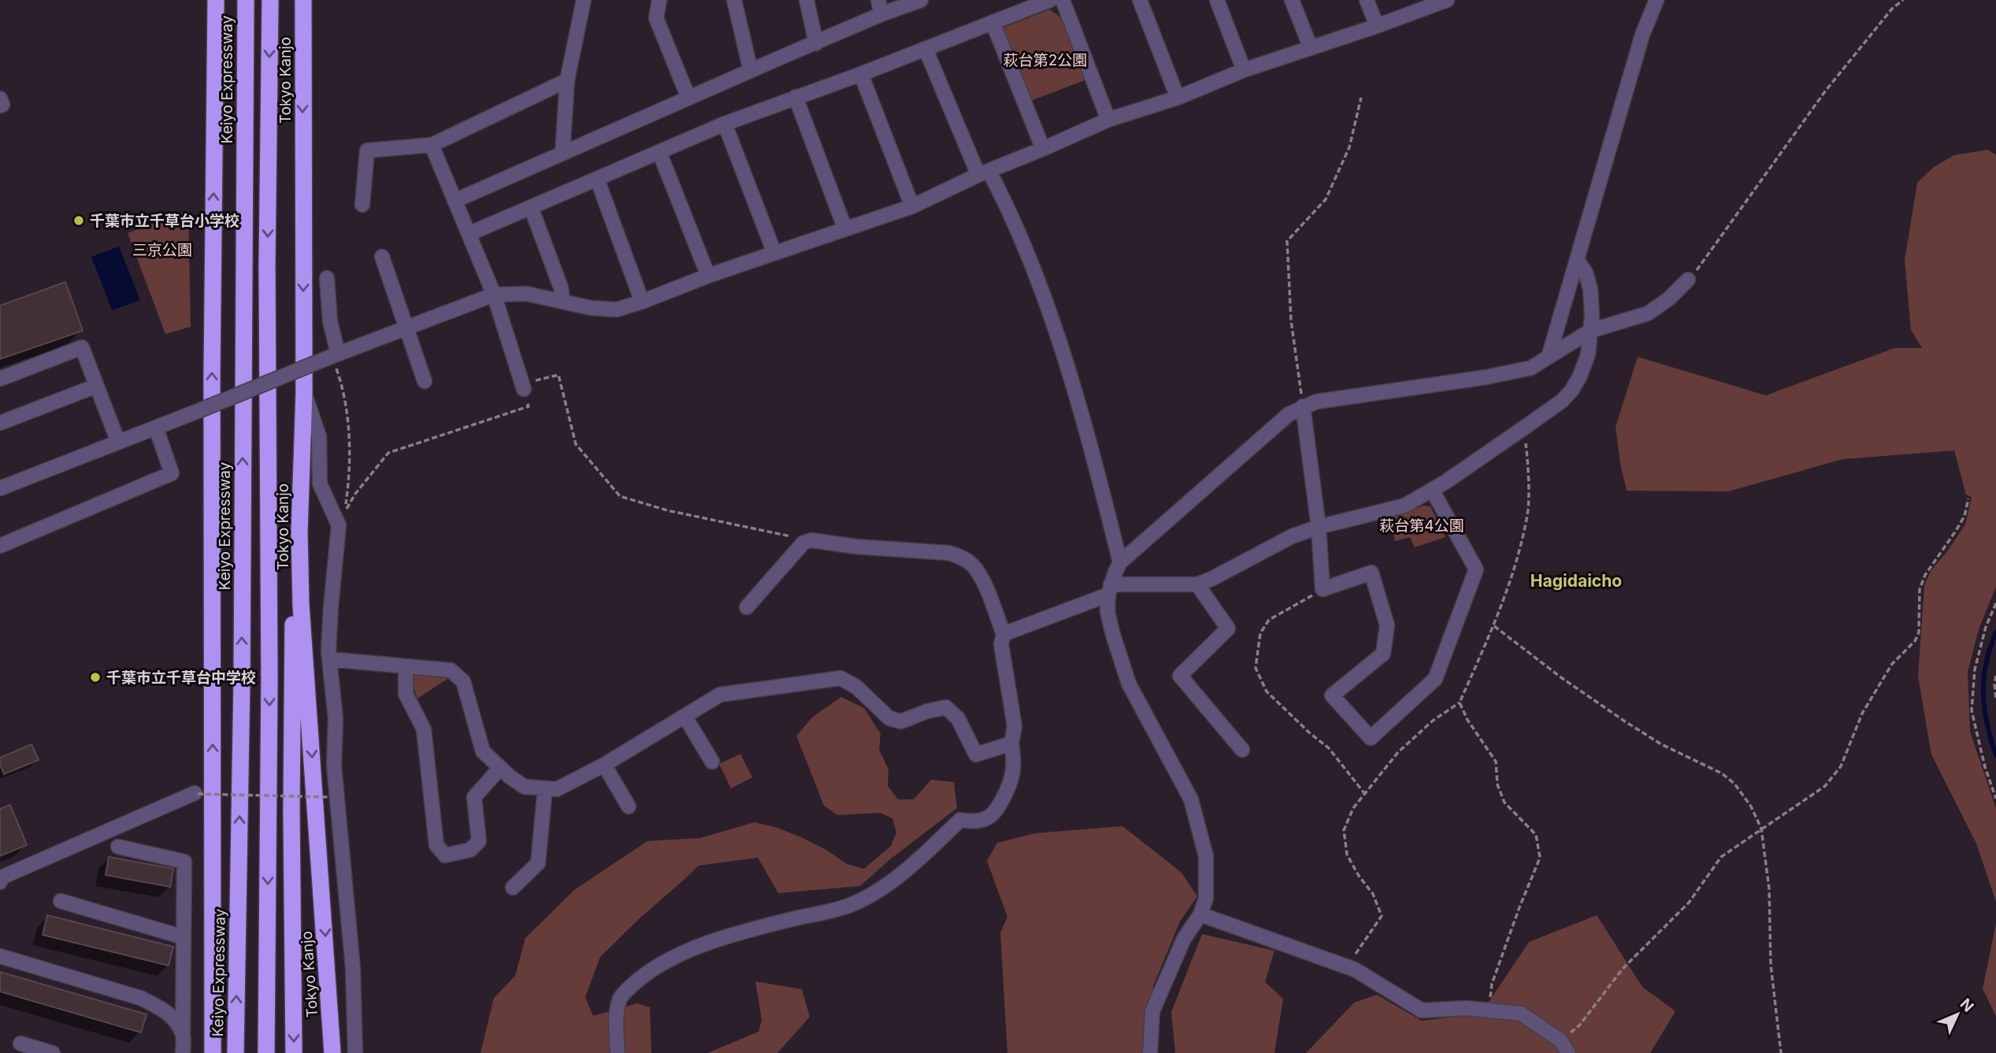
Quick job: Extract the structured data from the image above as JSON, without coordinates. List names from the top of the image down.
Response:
{
  "streets": {
    "highway": ["Keiyo Expressway", "Tokyo Kanjo"]
  },
  "districts": ["Hagidaicho"],
  "parks": ["萩台第2公園", "三京公園", "萩台第4公園"],
  "places": ["千葉市立千草台小学校", "千葉市立千草台中学校"],
  "north": "top right"
}
